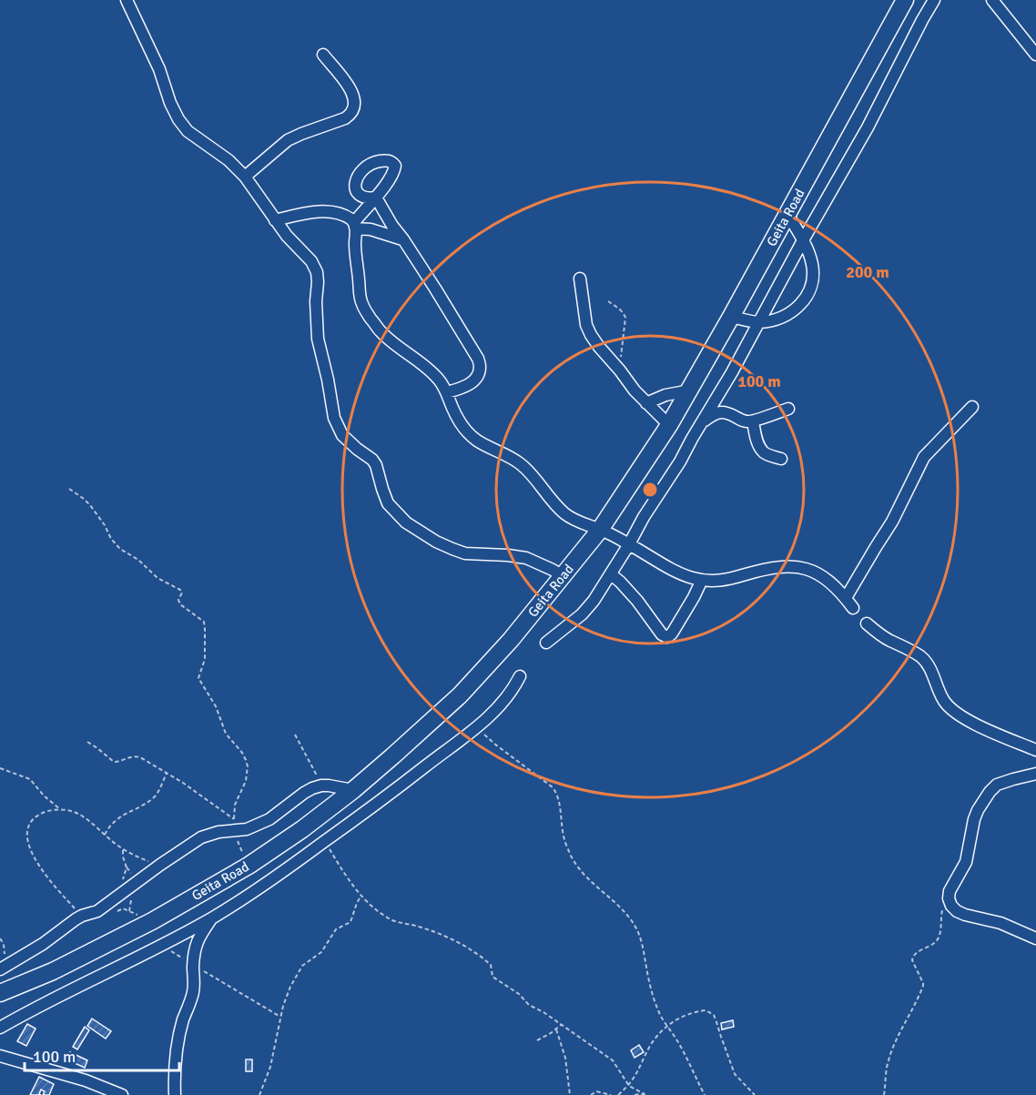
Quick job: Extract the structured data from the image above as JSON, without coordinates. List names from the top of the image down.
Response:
{
  "streets": {
    "highway": ["Geita Road"]
  },
  "scale_bar": "100 m",
  "rings": ["200 m", "100 m"]
}
